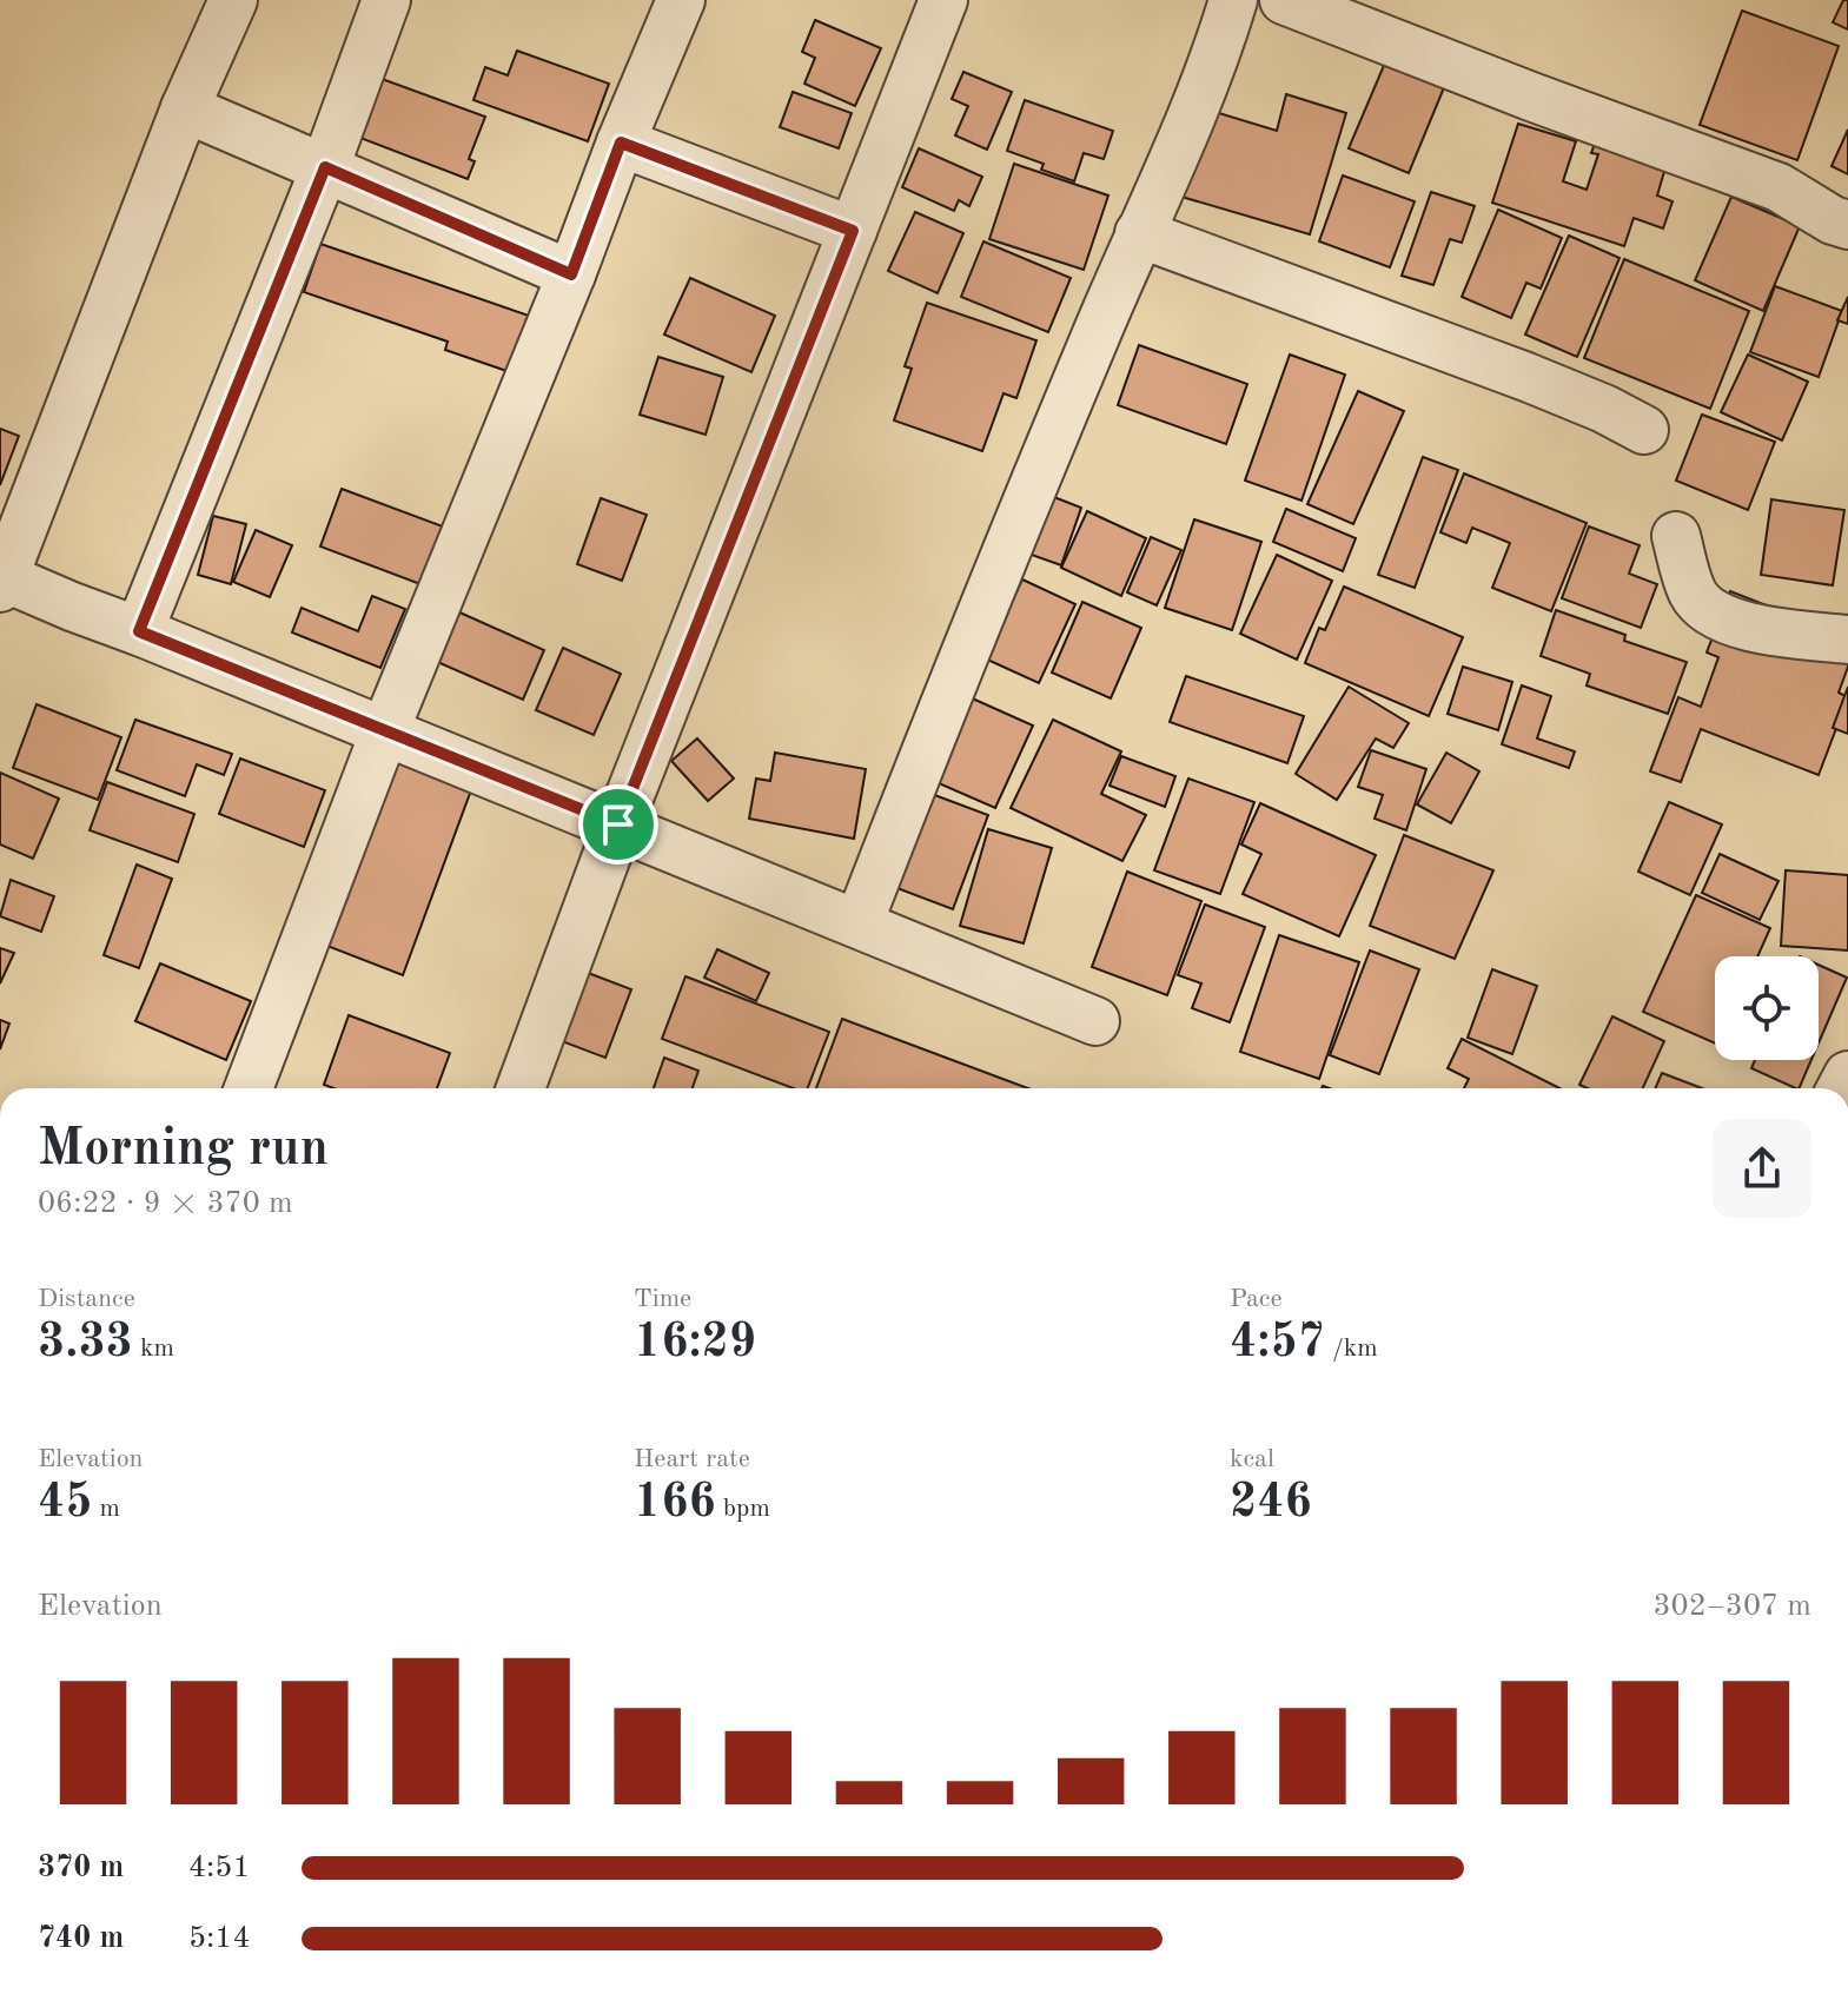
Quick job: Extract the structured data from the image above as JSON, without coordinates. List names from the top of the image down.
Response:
{
  "page": {
    "heading": ["Morning run", "06:22 · 9 × 370 m"],
    "stats": [
      ["Distance", "3.33 km"],
      ["Time", "16:29"],
      ["Pace", "4:57 /km"],
      ["Elevation", "45 m"],
      ["Heart rate", "166 bpm"],
      ["kcal", "246"]
    ],
    "chart": ["Elevation", "302–307 m"],
    "list": [
      {
        "name": "370 m",
        "note": "4:51"
      },
      {
        "name": "740 m",
        "note": "5:14"
      }
    ]
  }
}
